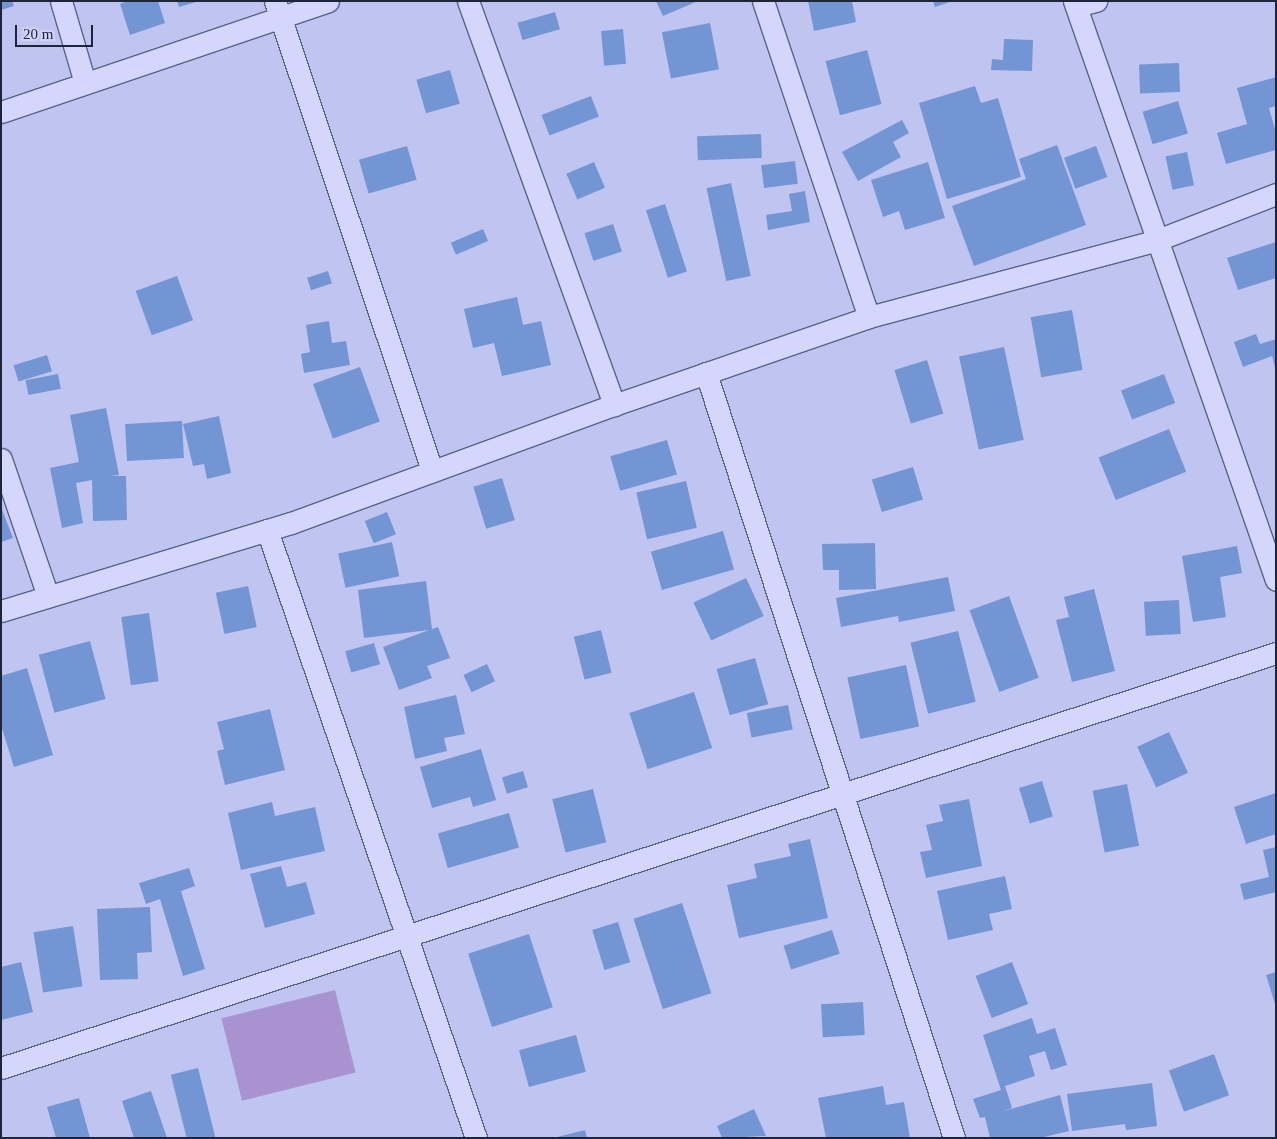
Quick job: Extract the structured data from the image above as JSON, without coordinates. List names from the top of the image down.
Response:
{
  "scale_bar": "20 m"
}
